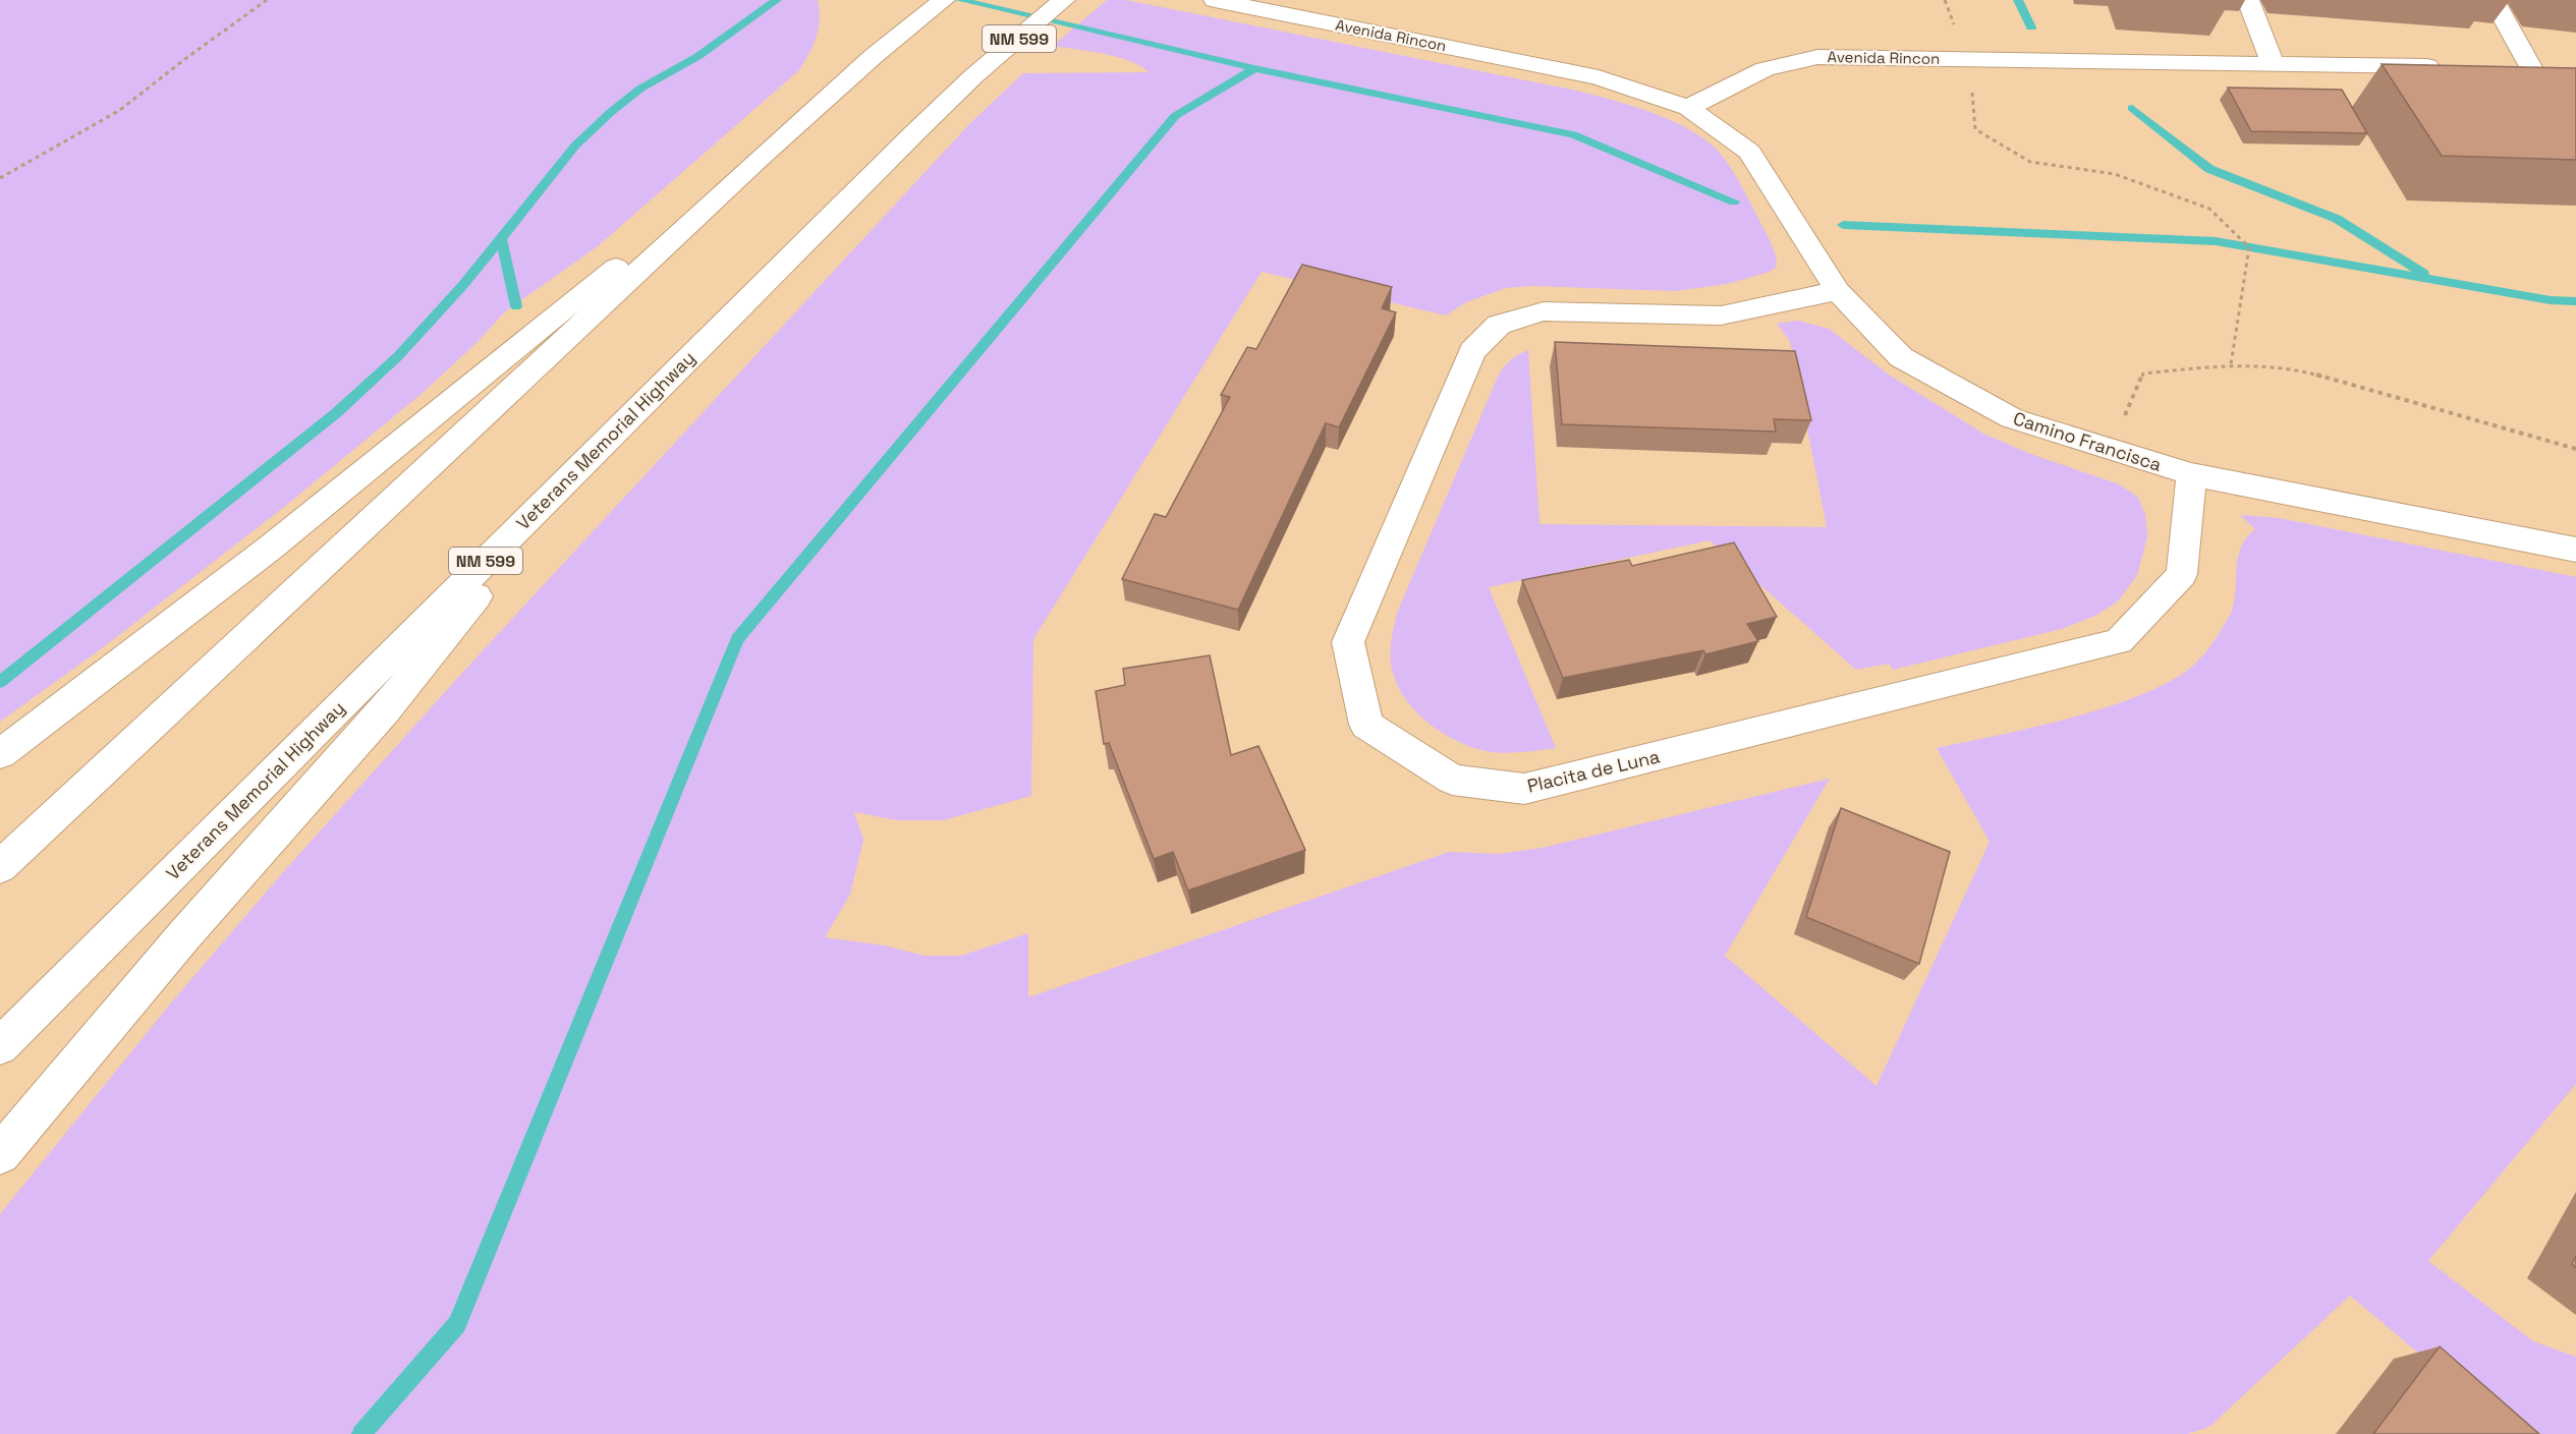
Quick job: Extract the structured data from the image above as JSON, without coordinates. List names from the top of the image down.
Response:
{
  "streets": {
    "main road": [
      "Avenida Rincon",
      "NM 599",
      "Veterans Memorial Highway",
      "Camino Francisca",
      "Placita de Luna"
    ]
  },
  "crossings": [
    ["Avenida Rincon", "Camino Francisca"],
    ["Camino Francisca", "Placita de Luna"]
  ]
}
